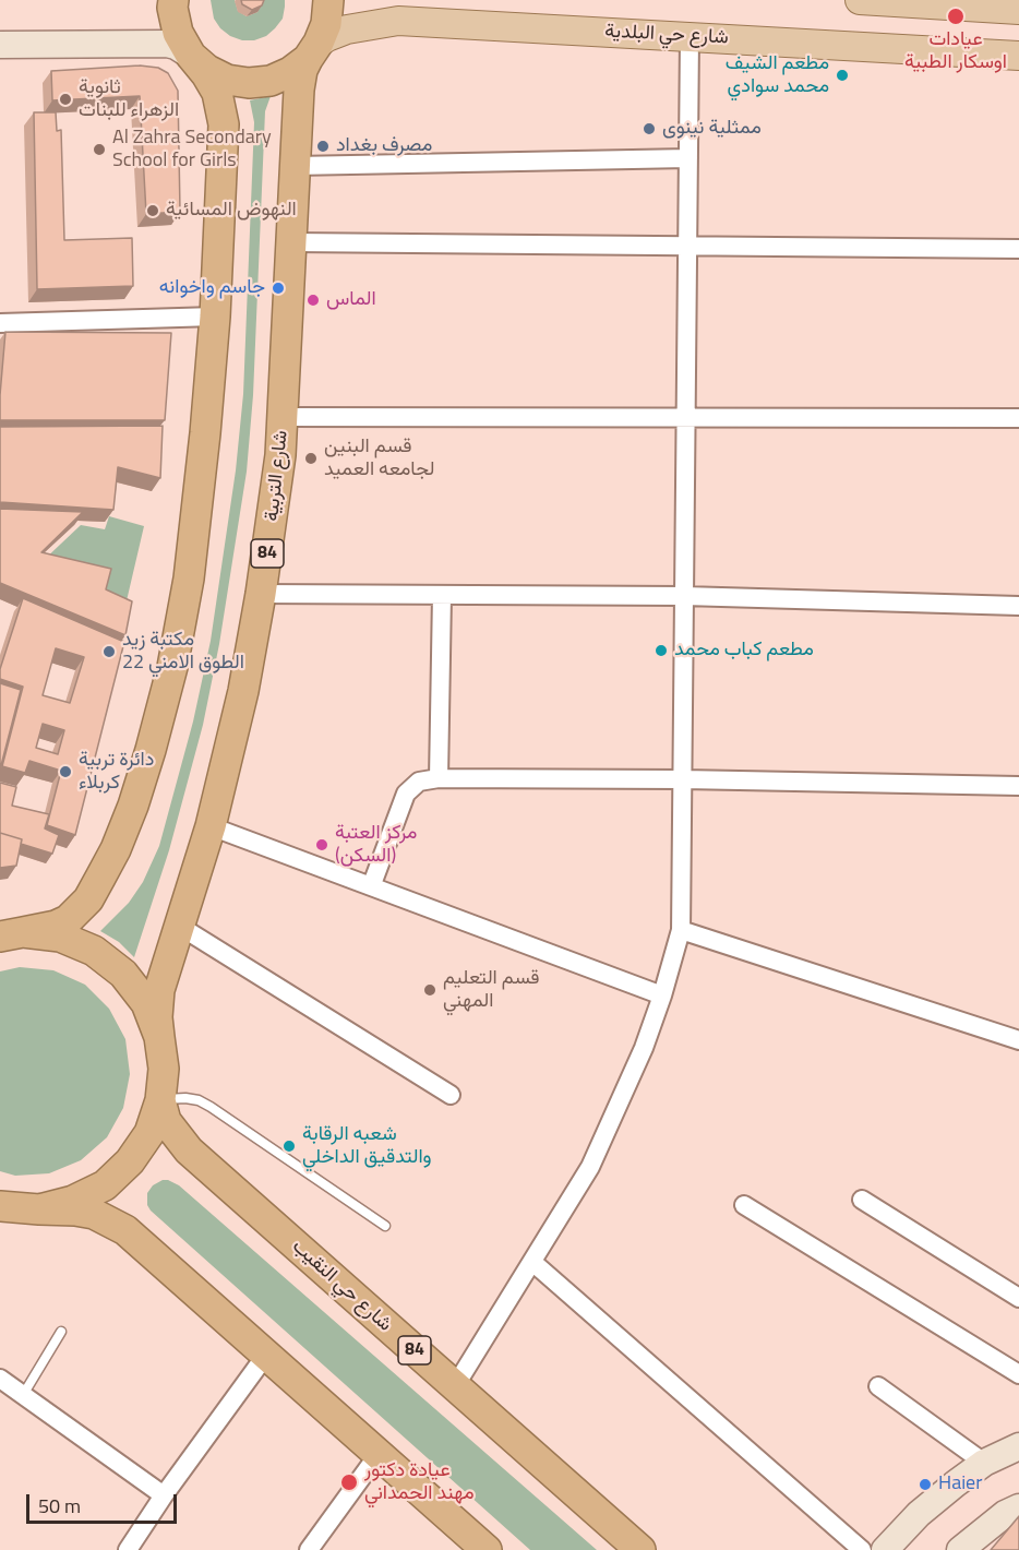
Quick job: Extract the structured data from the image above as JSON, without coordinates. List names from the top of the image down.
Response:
{
  "streets": {
    "highway": ["شارع التربية", "84", "شارع حي النقيب"],
    "main road": ["شارع حي البلدية"]
  },
  "crossings": [
    ["شارع حي البلدية", "شارع التربية"],
    ["شارع حي البلدية", "84"],
    ["شارع التربية", "84"],
    ["84", "شارع حي النقيب"]
  ],
  "places": [
    "عيادات اوسكار الطبية",
    "مطعم الشيف محمد سوادي",
    "ثانوية الزهراء للبنات",
    "ممثلية نينوى",
    "مصرف بغداد",
    "Al Zahra Secondary School for Girls",
    "النهوض المسائية",
    "جاسم واخوانه",
    "الماس",
    "قسم البنين لجامعه العميد",
    "مطعم كباب محمد",
    "مكتبة زيد الطوق الامني 22",
    "دائرة تربية كربلاء",
    "مركز العتبة (السكن)",
    "قسم التعليم المهني",
    "شعبه الرقابة والتدقيق الداخلي",
    "عيادة دكتور مهند الحمداني",
    "Haier"
  ],
  "scale_bar": "50 m"
}
